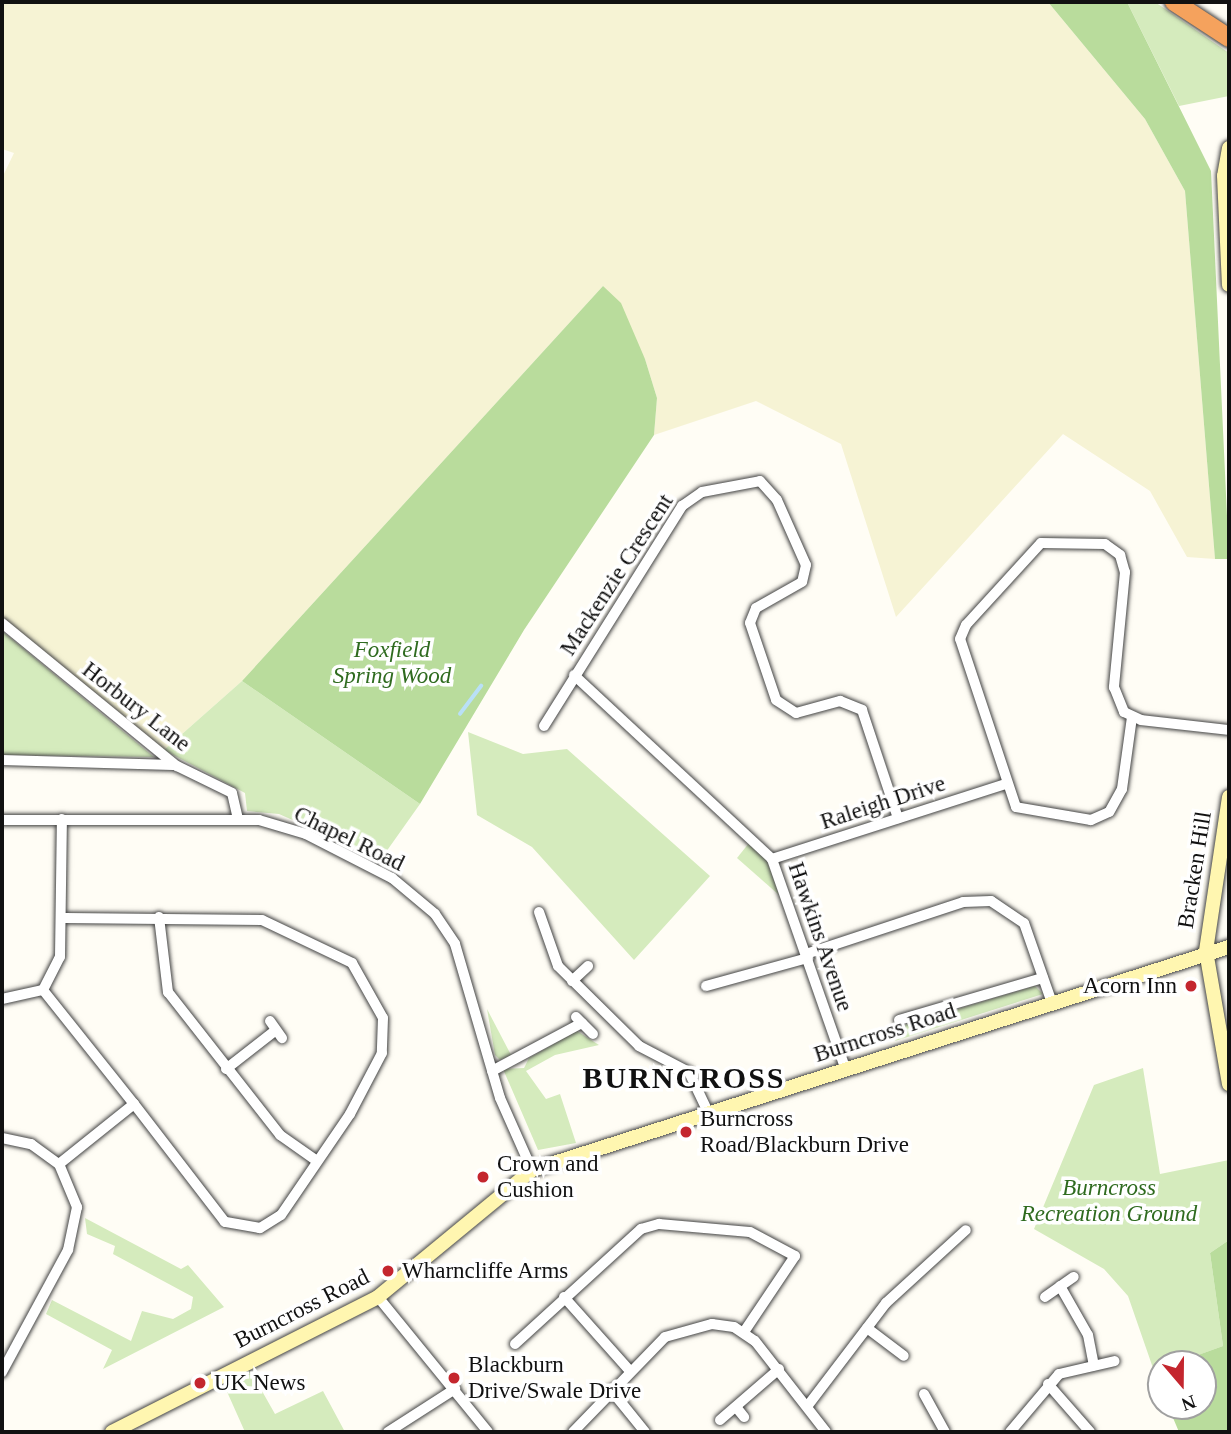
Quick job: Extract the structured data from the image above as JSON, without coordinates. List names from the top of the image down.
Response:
{
  "streets": {
    "main road": ["Bracken Hill", "Burncross Road"],
    "street": [
      "Mackenzie Crescent",
      "Horbury Lane",
      "Raleigh Drive",
      "Chapel Road",
      "Hawkins Avenue"
    ]
  },
  "crossings": [
    ["Mackenzie Crescent", "Raleigh Drive"],
    ["Mackenzie Crescent", "Hawkins Avenue"],
    ["Horbury Lane", "Chapel Road"],
    ["Raleigh Drive", "Hawkins Avenue"],
    ["Chapel Road", "Burncross Road"],
    ["Bracken Hill", "Burncross Road"],
    ["Hawkins Avenue", "Burncross Road"]
  ],
  "districts": ["BURNCROSS"],
  "parks": ["Foxfield Spring Wood", "Burncross Recreation Ground"],
  "places": [
    "Acorn Inn",
    "Burncross Road/Blackburn Drive",
    "Crown and Cushion",
    "Wharncliffe Arms",
    "Blackburn Drive/Swale Drive",
    "UK News"
  ],
  "north": "bottom"
}
